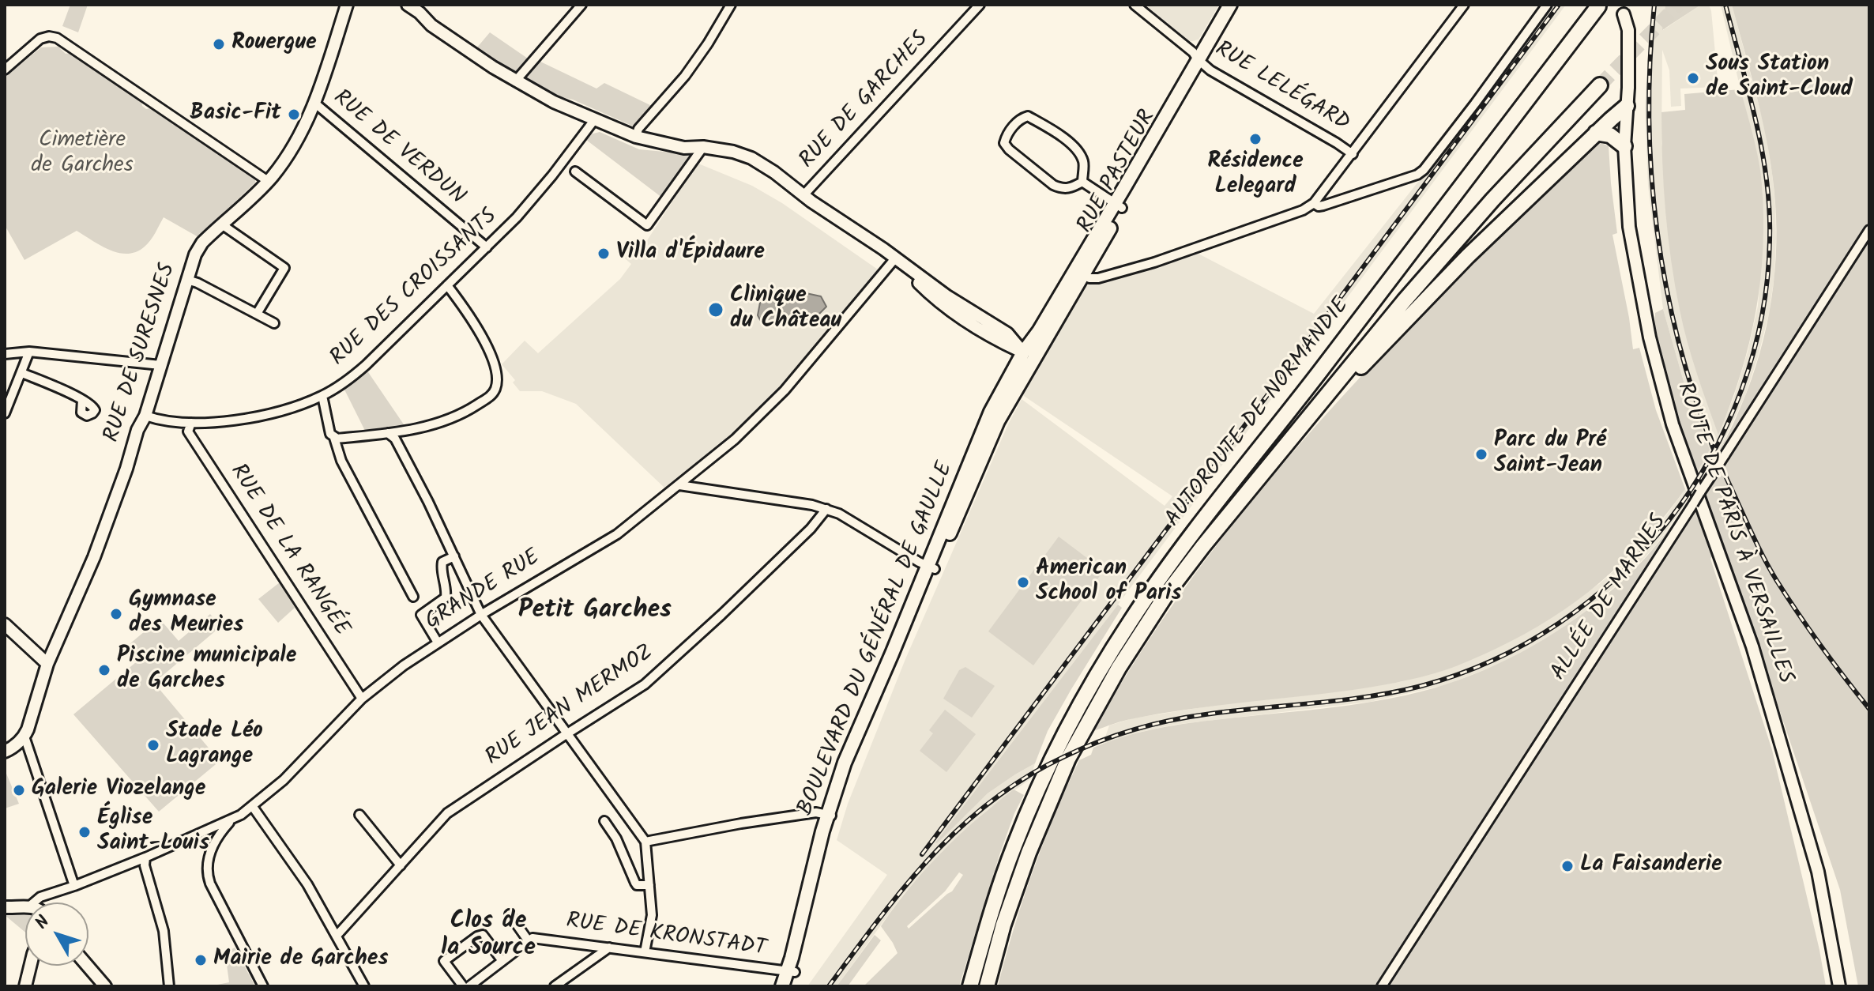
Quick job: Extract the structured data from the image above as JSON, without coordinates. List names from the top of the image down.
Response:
{
  "streets": {
    "highway": ["AUTOROUTE DE NORMANDIE"],
    "main road": [
      "RUE PASTEUR",
      "RUE DE SURESNES",
      "ROUTE DE PARIS À VERSAILLES",
      "BOULEVARD DU GÉNÉRAL DE GAULLE"
    ],
    "street": [
      "RUE LELÉGARD",
      "RUE DE GARCHES",
      "RUE DE VERDUN",
      "RUE DES CROISSANTS",
      "RUE DE LA RANGÉE",
      "GRANDE RUE",
      "ALLÉE DE MARNES",
      "RUE JEAN MERMOZ",
      "RUE DE KRONSTADT"
    ]
  },
  "crossings": [
    ["RUE LELÉGARD", "RUE PASTEUR"],
    ["RUE DE VERDUN", "RUE DES CROISSANTS"],
    ["RUE DE VERDUN", "RUE DE SURESNES"],
    ["RUE PASTEUR", "BOULEVARD DU GÉNÉRAL DE GAULLE"],
    ["RUE DES CROISSANTS", "RUE DE SURESNES"],
    ["RUE DES CROISSANTS", "RUE DE LA RANGÉE"],
    ["RUE DE LA RANGÉE", "GRANDE RUE"],
    ["BOULEVARD DU GÉNÉRAL DE GAULLE", "RUE DE KRONSTADT"]
  ],
  "districts": ["Petit Garches", "Clos de la Source"],
  "parks": ["Cimetière de Garches"],
  "places": [
    "Rouergue",
    "Sous Station de Saint-Cloud",
    "Basic-Fit",
    "Résidence Lelegard",
    "Villa d'Épidaure",
    "Clinique du Château",
    "Parc du Pré Saint-Jean",
    "American School of Paris",
    "Gymnase des Meuries",
    "Piscine municipale de Garches",
    "Stade Léo Lagrange",
    "Galerie Viozelange",
    "Église Saint-Louis",
    "La Faisanderie",
    "Mairie de Garches"
  ],
  "north": "top left"
}
